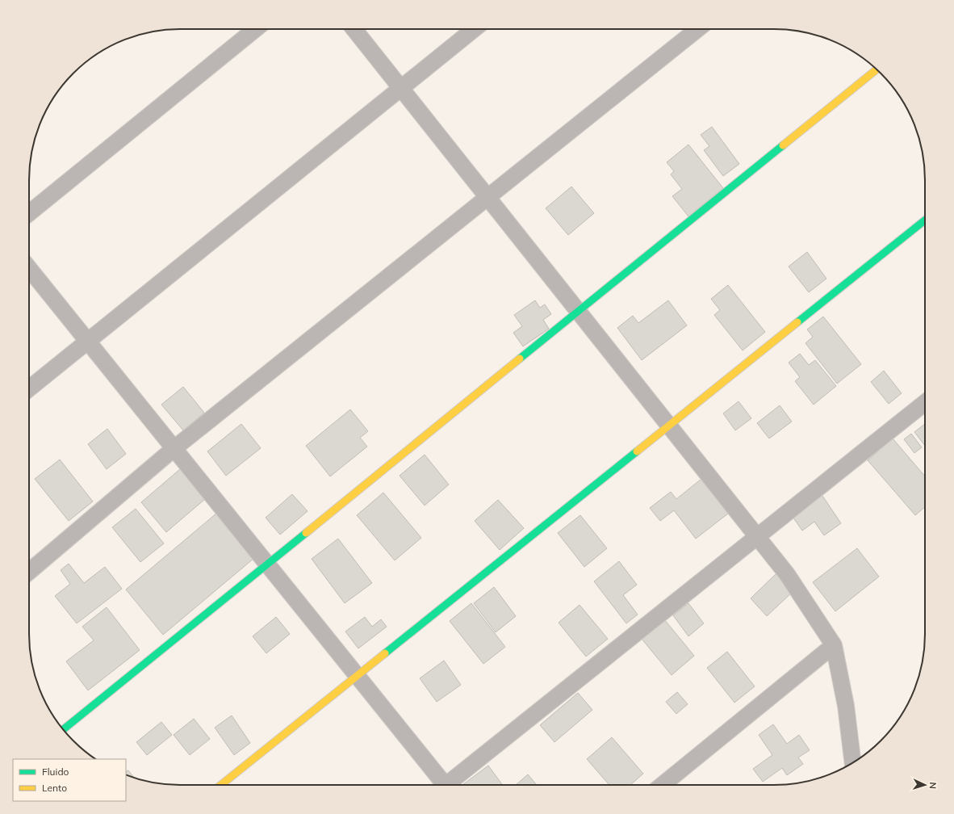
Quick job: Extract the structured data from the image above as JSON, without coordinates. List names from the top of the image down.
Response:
{
  "legend": ["Fluido", "Lento"],
  "north": "right"
}
